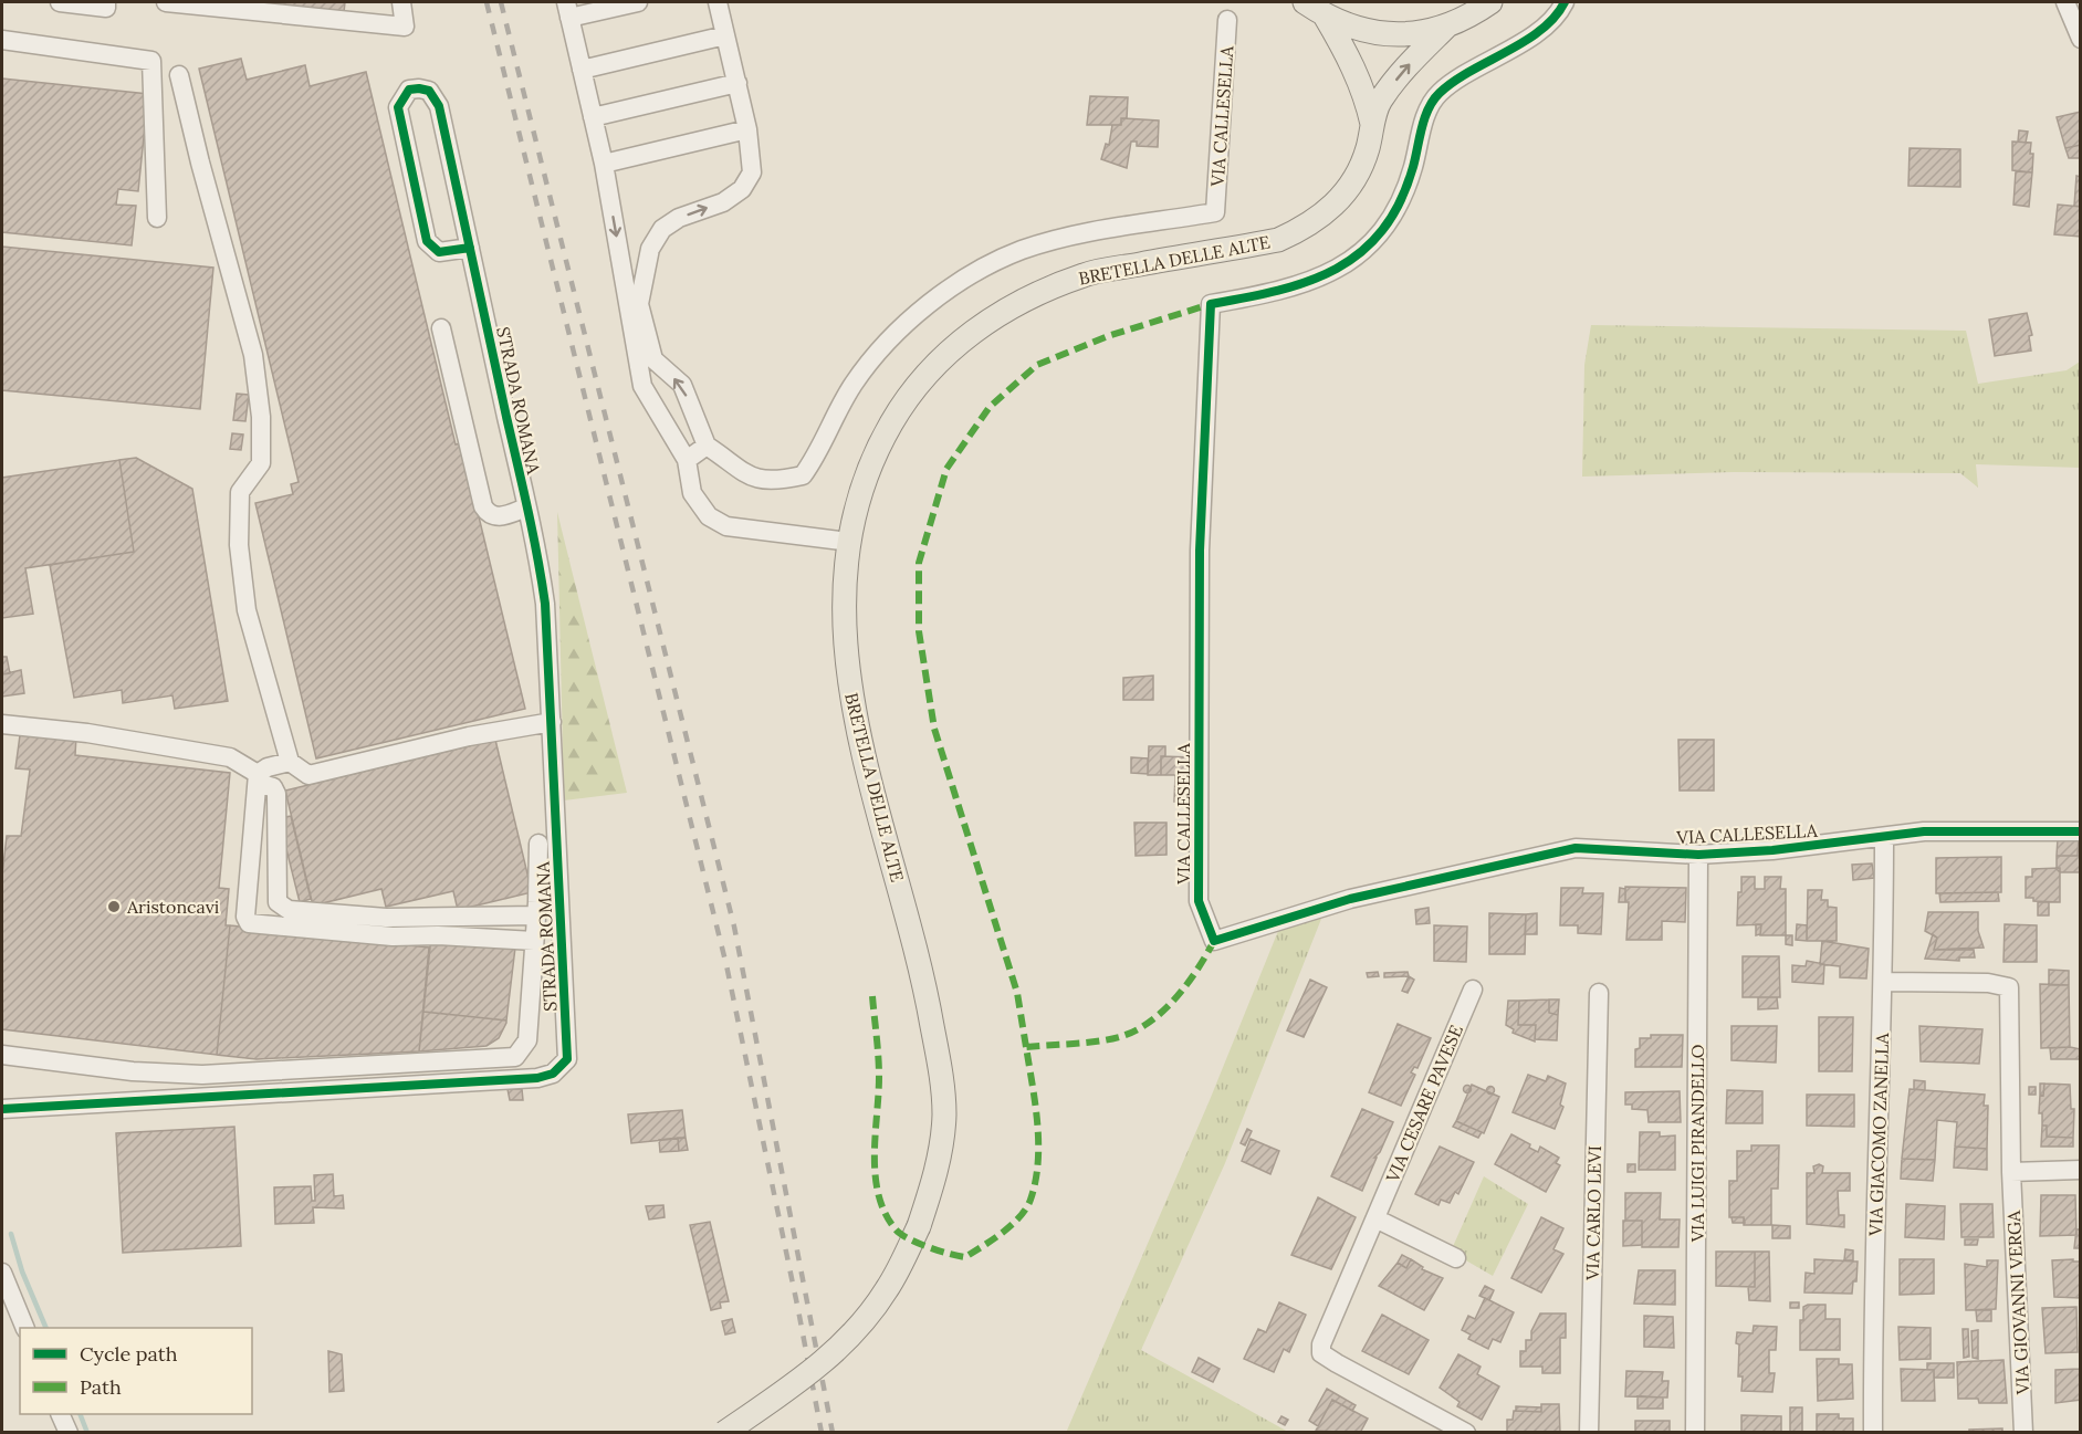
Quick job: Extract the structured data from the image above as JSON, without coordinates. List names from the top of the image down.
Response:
{
  "streets": {
    "main road": ["BRETELLA DELLE ALTE"],
    "street": [
      "VIA CALLESELLA",
      "STRADA ROMANA",
      "VIA CESARE PAVESE",
      "VIA GIACOMO ZANELLA",
      "VIA LUIGI PIRANDELLO",
      "VIA CARLO LEVI",
      "VIA GIOVANNI VERGA"
    ]
  },
  "crossings": [
    ["VIA CALLESELLA", "VIA GIACOMO ZANELLA"],
    ["VIA CALLESELLA", "VIA LUIGI PIRANDELLO"],
    ["VIA GIACOMO ZANELLA", "VIA GIOVANNI VERGA"]
  ],
  "places": ["Aristoncavi"],
  "legend": ["Cycle path", "Path"]
}
